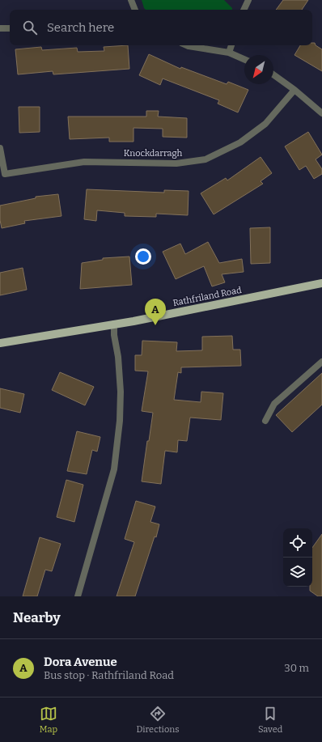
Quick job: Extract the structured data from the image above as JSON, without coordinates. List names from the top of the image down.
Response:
{
  "streets": {
    "main road": ["Rathfriland Road"],
    "street": ["Knockdarragh"]
  },
  "north": "bottom left",
  "page": {
    "search": "Search here",
    "pins": "A",
    "heading": "Nearby",
    "list": [
      {
        "mark": "A",
        "name": "Dora Avenue",
        "note": "Bus stop · Rathfriland Road",
        "value": "30 m"
      }
    ],
    "nav": ["Map", "Directions", "Saved"]
  }
}
